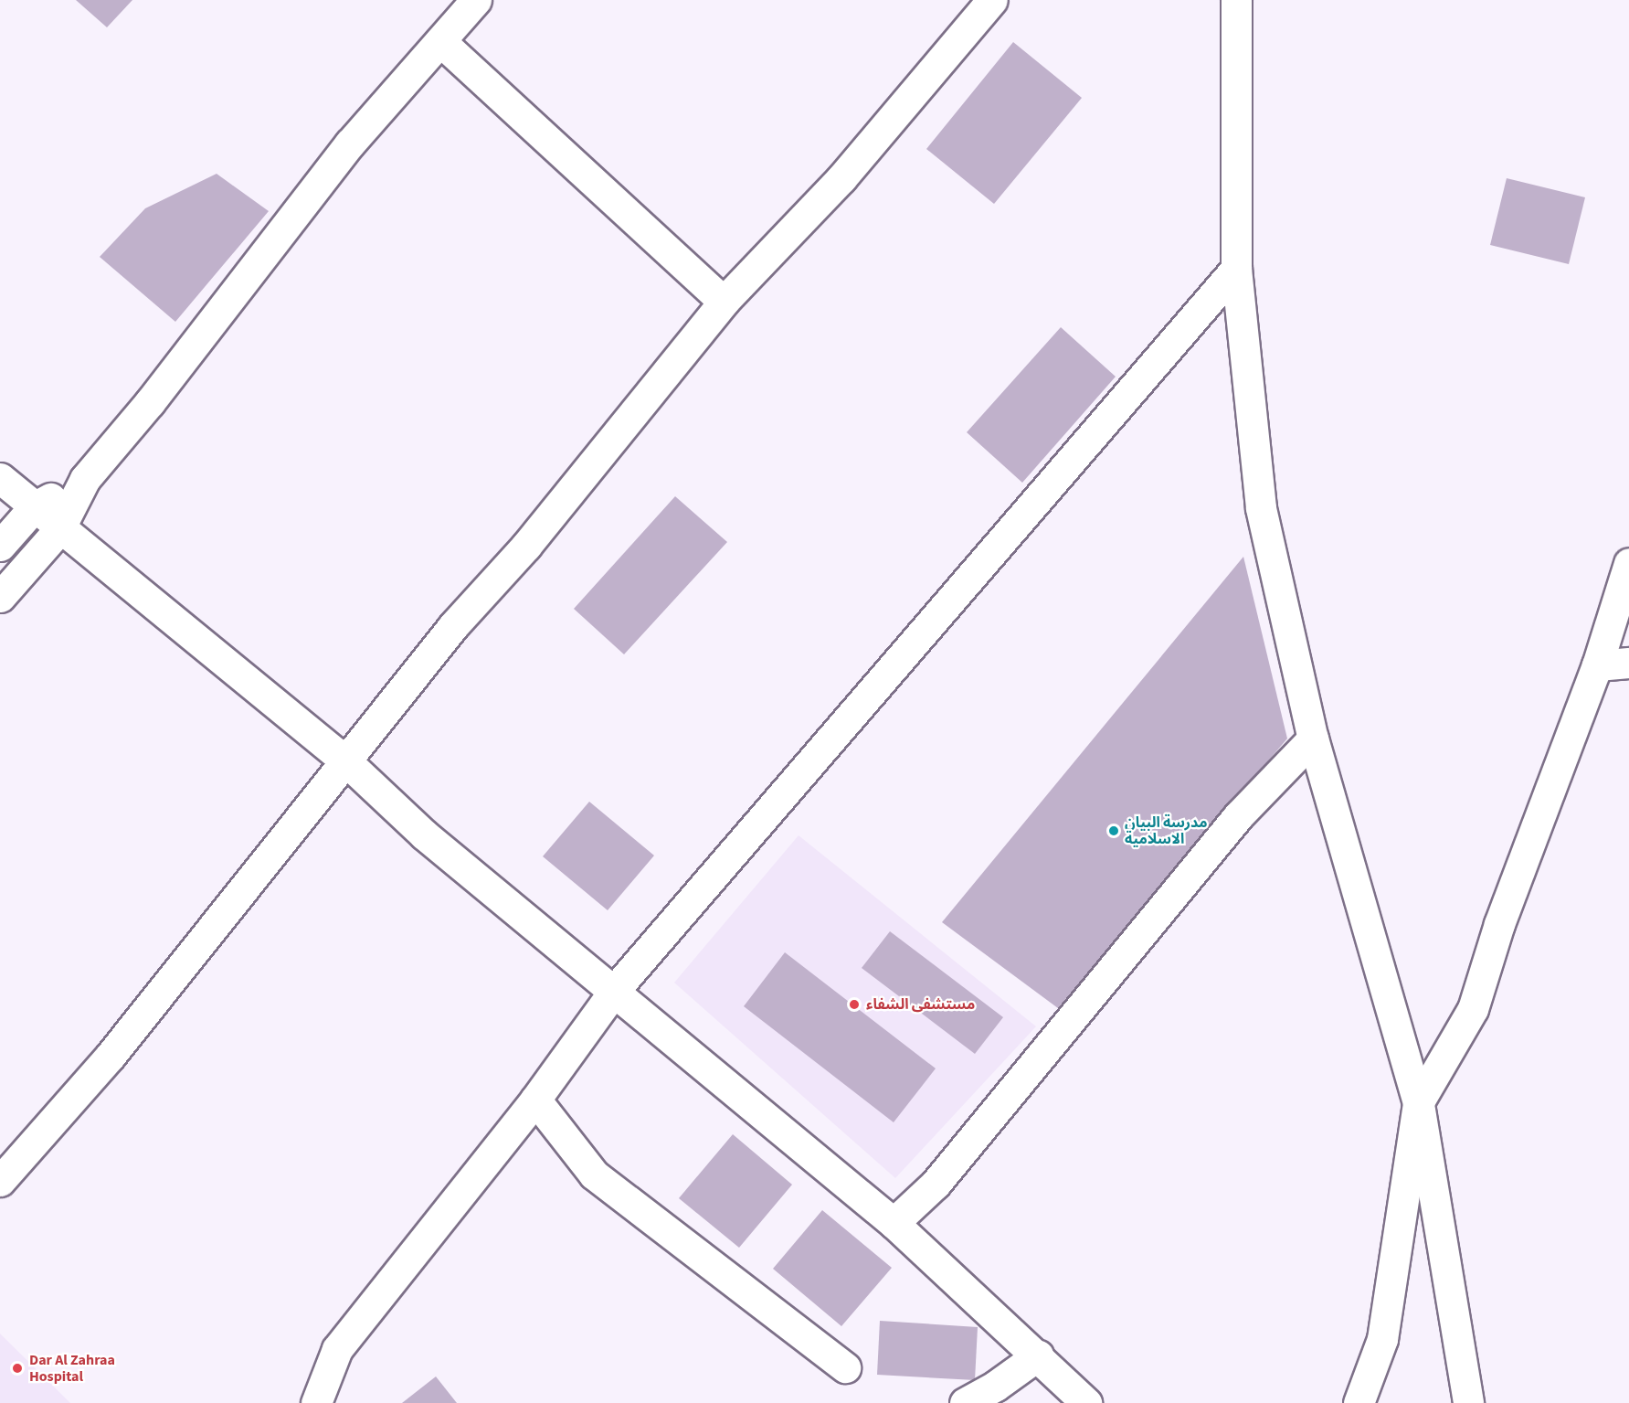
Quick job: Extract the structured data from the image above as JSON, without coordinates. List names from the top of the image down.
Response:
{
  "places": ["مدرسة البيان الاسلامية", "مستشفى الشفاء", "Dar Al Zahraa Hospital"]
}
